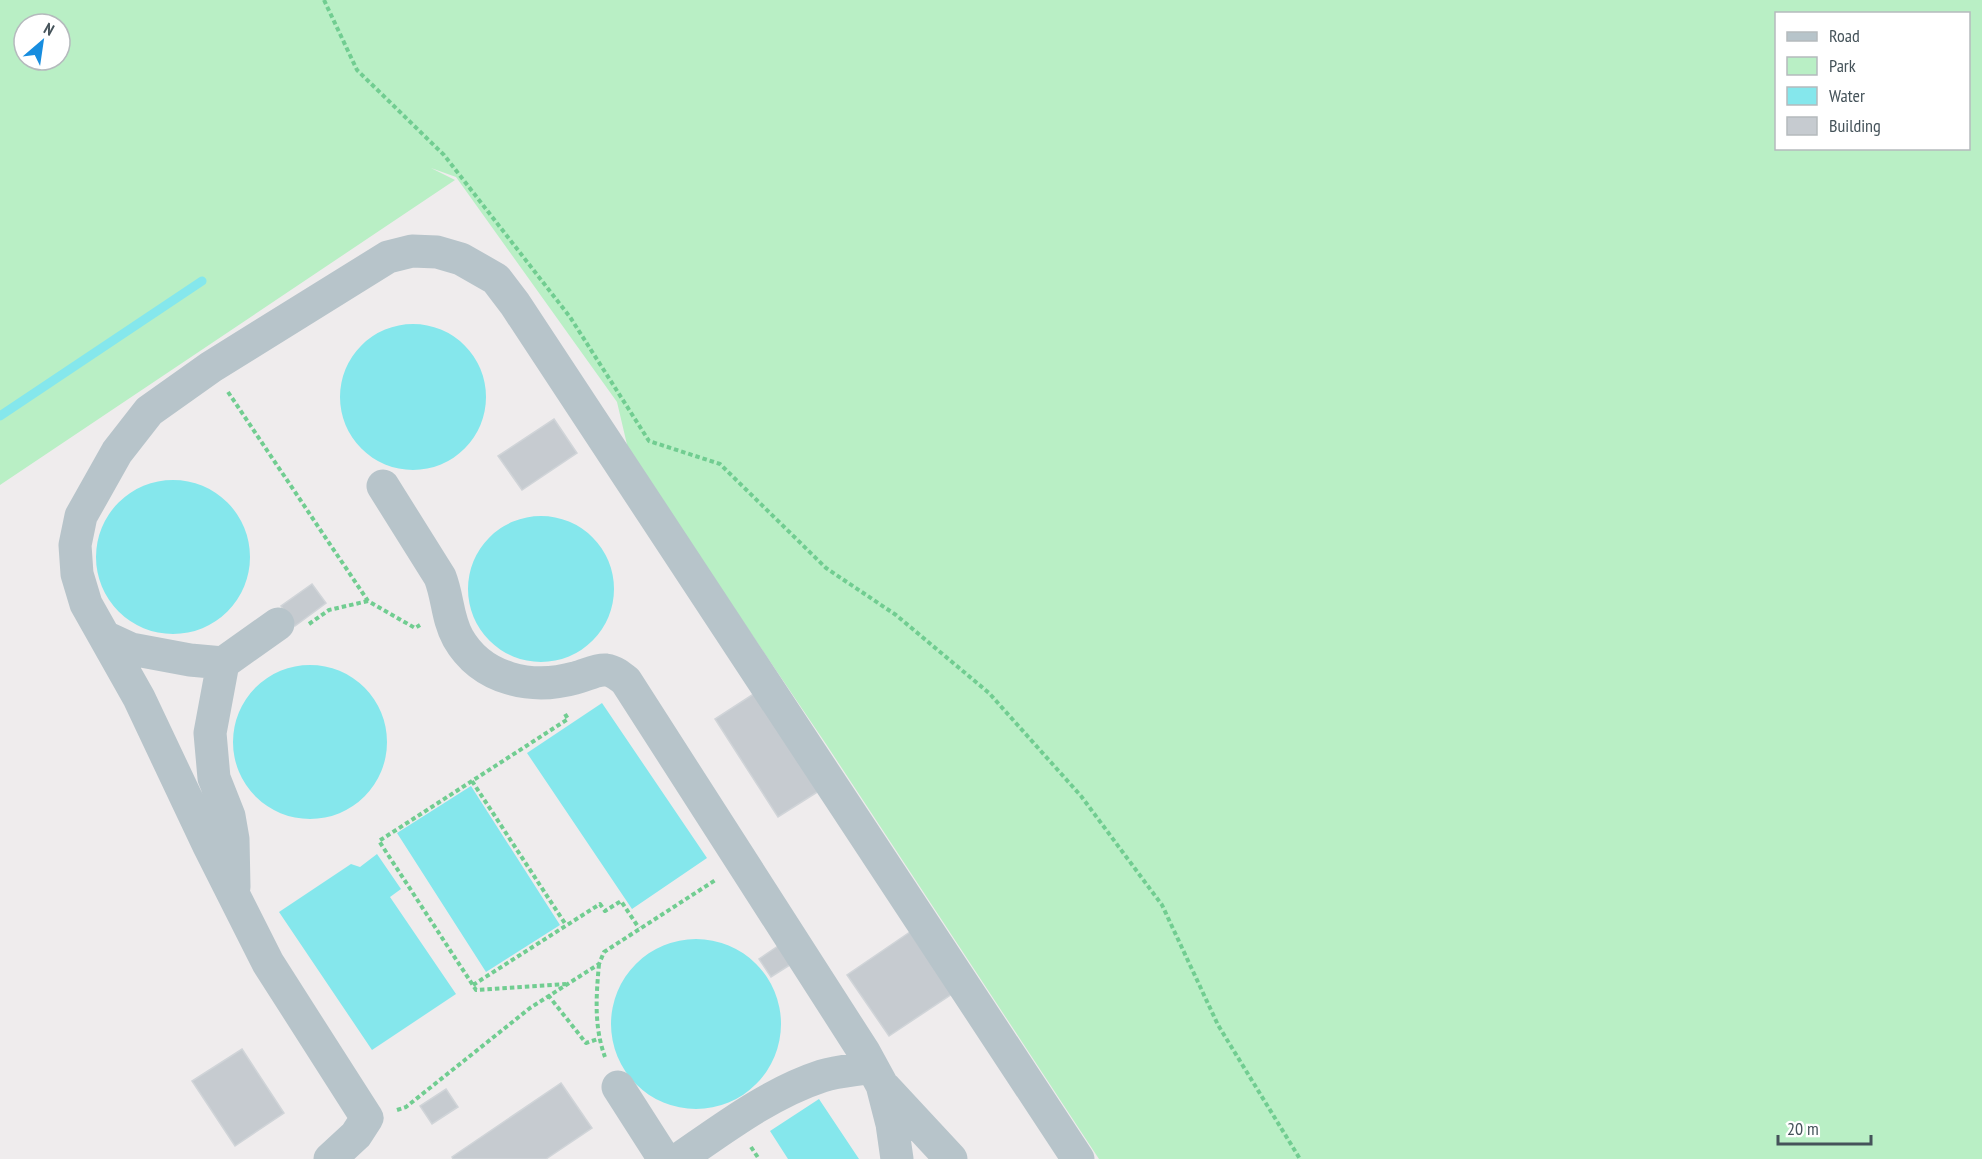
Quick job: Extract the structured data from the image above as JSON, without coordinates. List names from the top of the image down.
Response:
{
  "legend": [
    "Road",
    "Park",
    "Water",
    "Building"
  ],
  "scale_bar": "20 m",
  "north": "top right"
}
